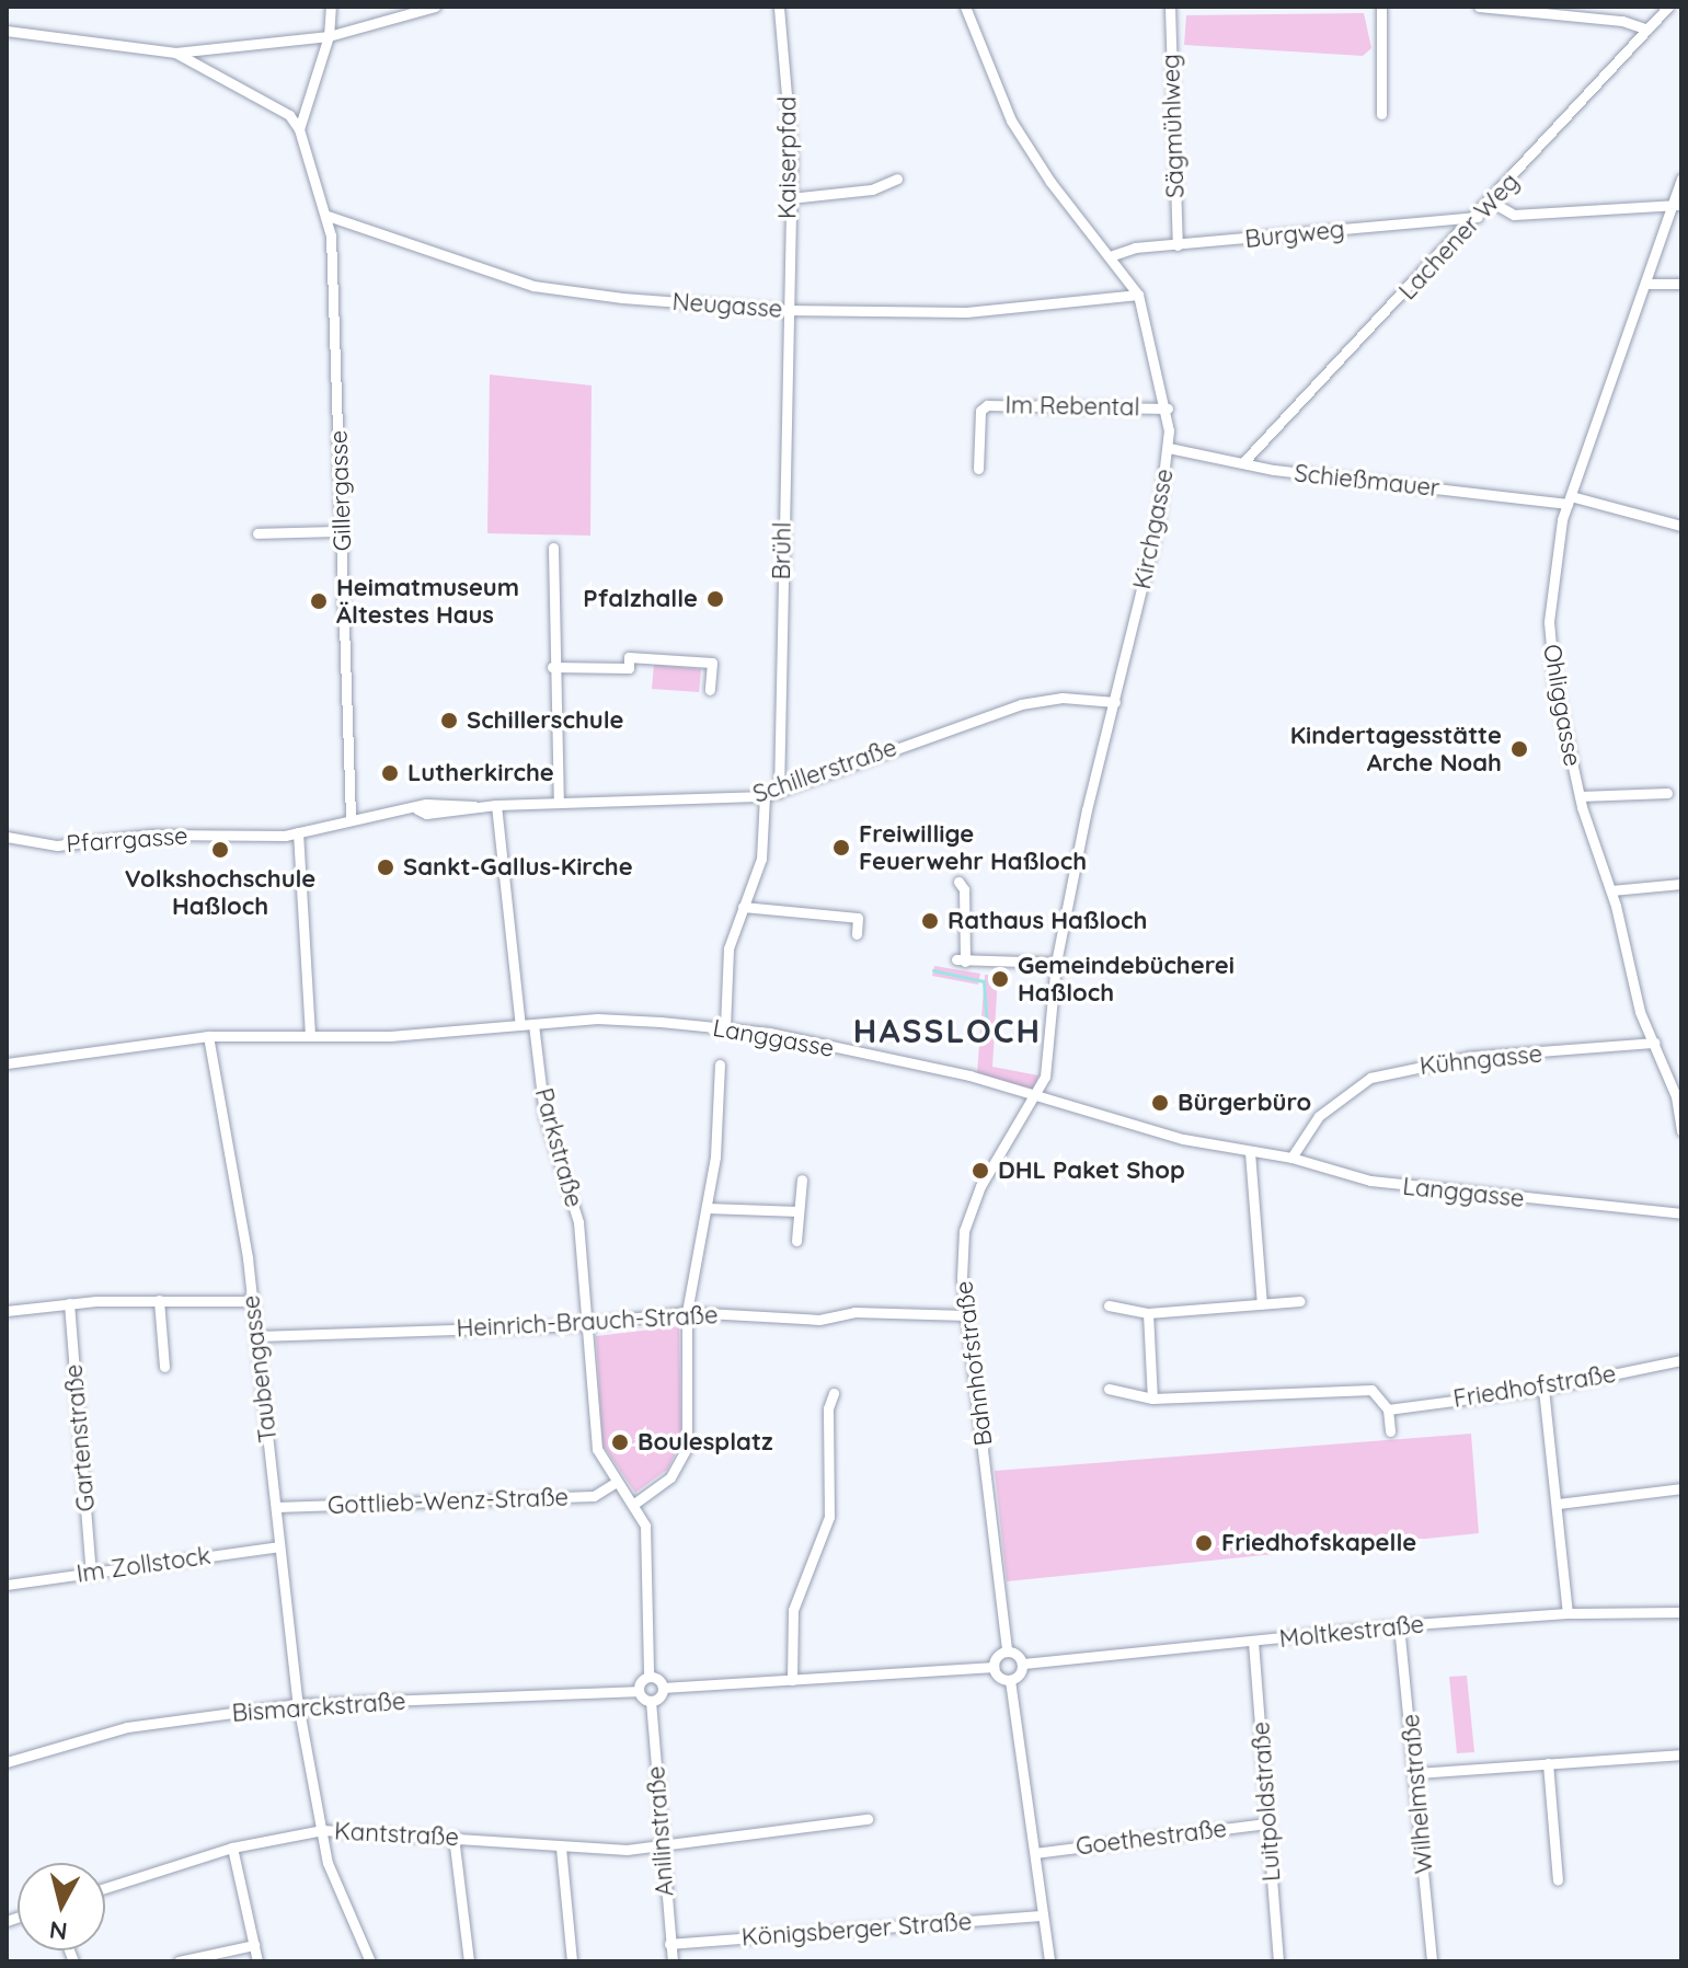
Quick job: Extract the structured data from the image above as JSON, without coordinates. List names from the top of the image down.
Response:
{
  "streets": {
    "street": [
      "Sägmühlweg",
      "Kaiserpfad",
      "Burgweg",
      "Lachener Weg",
      "Neugasse",
      "Im Rebental",
      "Schießmauer",
      "Gillergasse",
      "Kirchgasse",
      "Brühl",
      "Ohliggasse",
      "Schillerstraße",
      "Pfarrgasse",
      "Langgasse",
      "Kühngasse",
      "Parkstraße",
      "Heinrich-Brauch-Straße",
      "Bahnhofstraße",
      "Taubengasse",
      "Friedhofstraße",
      "Gartenstraße",
      "Gottlieb-Wenz-Straße",
      "Im Zollstock",
      "Moltkestraße",
      "Bismarckstraße",
      "Wilhelmstraße",
      "Luitpoldstraße",
      "Anilinstraße",
      "Kantstraße",
      "Goethestraße",
      "Königsberger Straße"
    ]
  },
  "crossings": [
    ["Sägmühlweg", "Burgweg"],
    ["Kaiserpfad", "Neugasse"],
    ["Kaiserpfad", "Brühl"],
    ["Burgweg", "Lachener Weg"],
    ["Burgweg", "Kirchgasse"],
    ["Lachener Weg", "Schießmauer"],
    ["Neugasse", "Gillergasse"],
    ["Neugasse", "Kirchgasse"],
    ["Neugasse", "Brühl"],
    ["Im Rebental", "Kirchgasse"],
    ["Schießmauer", "Kirchgasse"],
    ["Schießmauer", "Ohliggasse"],
    ["Gillergasse", "Schillerstraße"],
    ["Gillergasse", "Pfarrgasse"],
    ["Kirchgasse", "Schillerstraße"],
    ["Kirchgasse", "Langgasse"],
    ["Kirchgasse", "Bahnhofstraße"],
    ["Brühl", "Schillerstraße"],
    ["Ohliggasse", "Kühngasse"],
    ["Schillerstraße", "Pfarrgasse"],
    ["Langgasse", "Kühngasse"],
    ["Langgasse", "Parkstraße"],
    ["Langgasse", "Bahnhofstraße"],
    ["Langgasse", "Taubengasse"],
    ["Parkstraße", "Heinrich-Brauch-Straße"],
    ["Parkstraße", "Gottlieb-Wenz-Straße"],
    ["Heinrich-Brauch-Straße", "Bahnhofstraße"],
    ["Heinrich-Brauch-Straße", "Taubengasse"],
    ["Taubengasse", "Gottlieb-Wenz-Straße"],
    ["Taubengasse", "Im Zollstock"],
    ["Taubengasse", "Bismarckstraße"],
    ["Taubengasse", "Kantstraße"],
    ["Gartenstraße", "Im Zollstock"],
    ["Moltkestraße", "Wilhelmstraße"],
    ["Moltkestraße", "Luitpoldstraße"],
    ["Luitpoldstraße", "Goethestraße"],
    ["Anilinstraße", "Kantstraße"],
    ["Anilinstraße", "Königsberger Straße"]
  ],
  "districts": ["HASSLOCH"],
  "places": [
    "Pfalzhalle",
    "Heimatmuseum Ältestes Haus",
    "Schillerschule",
    "Kindertagesstätte Arche Noah",
    "Lutherkirche",
    "Freiwillige Feuerwehr Haßloch",
    "Volkshochschule Haßloch",
    "Sankt-Gallus-Kirche",
    "Rathaus Haßloch",
    "Gemeindebücherei Haßloch",
    "Bürgerbüro",
    "DHL Paket Shop",
    "Boulesplatz",
    "Friedhofskapelle"
  ],
  "north": "bottom"
}
